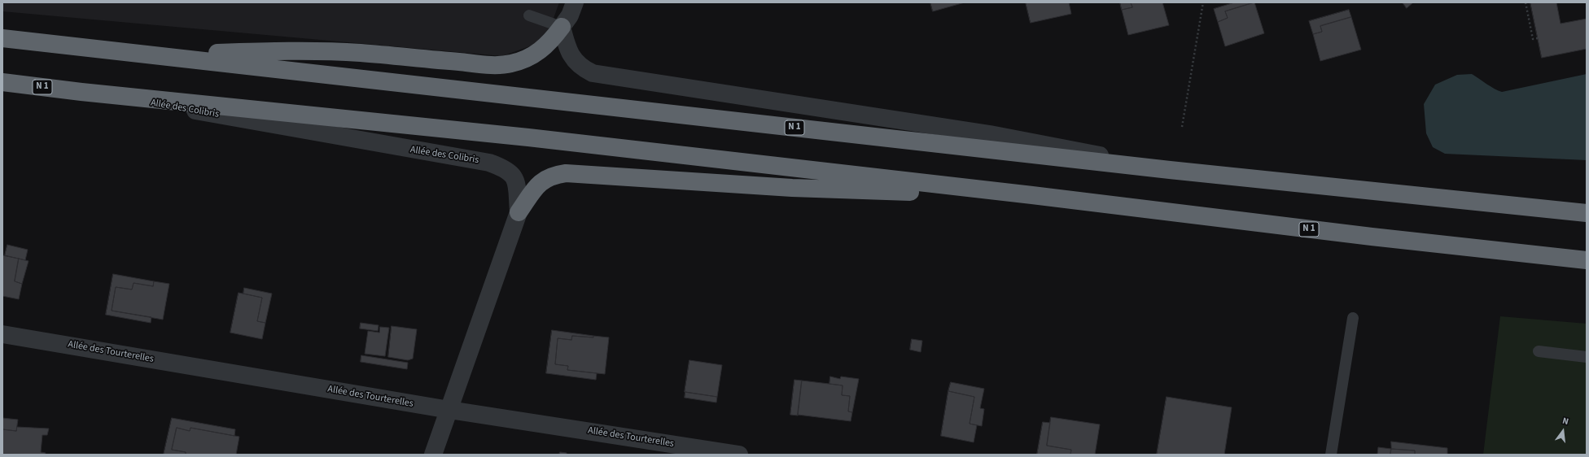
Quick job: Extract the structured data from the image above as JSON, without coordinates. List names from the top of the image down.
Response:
{
  "streets": {
    "highway": ["N 1"],
    "street": ["Allée des Colibris", "Allée des Tourterelles"]
  },
  "crossings": [
    ["N 1", "Allée des Colibris"],
    ["Allée des Colibris", "Allée des Tourterelles"]
  ],
  "north": "top"
}
